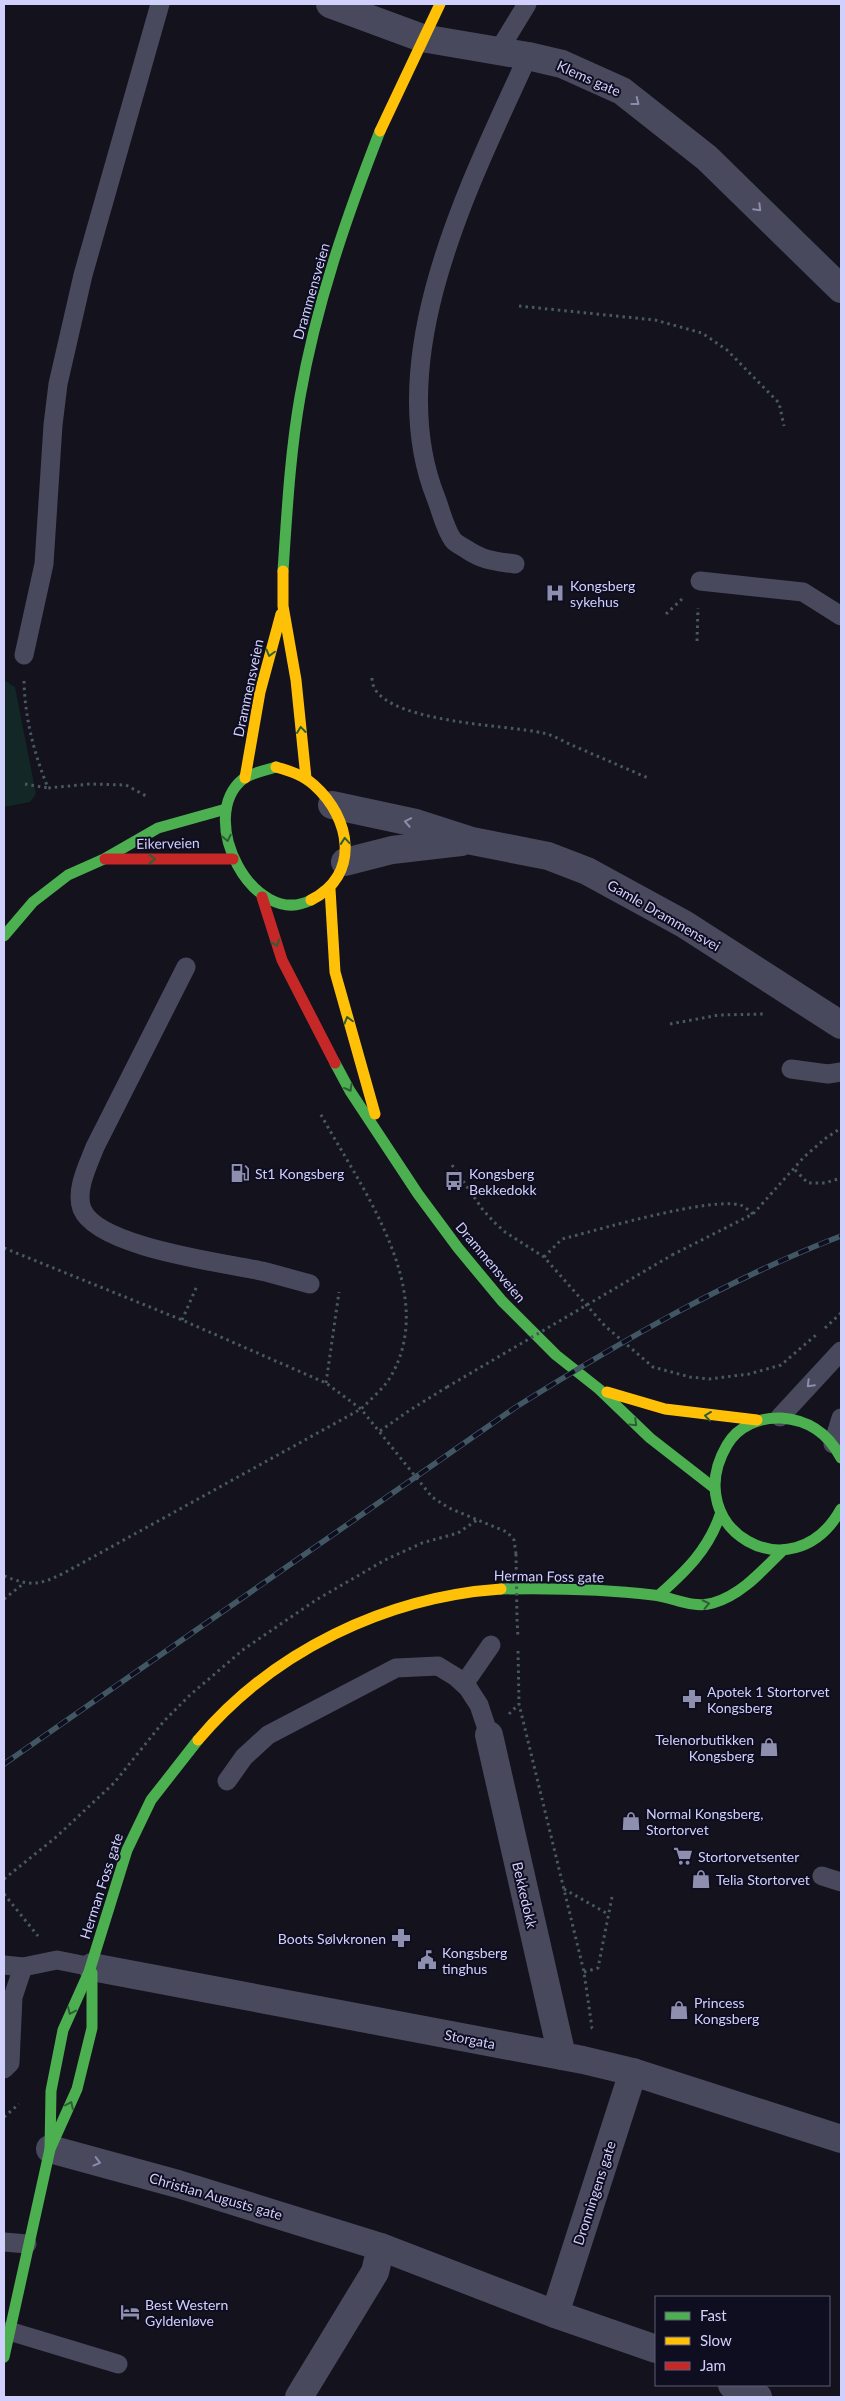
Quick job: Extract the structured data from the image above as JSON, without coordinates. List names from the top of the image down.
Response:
{
  "streets": {
    "main road": ["Drammensveien", "Eikerveien", "Herman Foss gate"],
    "street": [
      "Klems gate",
      "Gamle Drammensvei",
      "Bekkedokk",
      "Storgata",
      "Dronningens gate",
      "Christian Augusts gate"
    ]
  },
  "crossings": [
    ["Klems gate", "Drammensveien"],
    ["Drammensveien", "Eikerveien"],
    ["Drammensveien", "Gamle Drammensvei"],
    ["Eikerveien", "Gamle Drammensvei"],
    ["Herman Foss gate", "Storgata"],
    ["Herman Foss gate", "Christian Augusts gate"],
    ["Bekkedokk", "Storgata"],
    ["Storgata", "Dronningens gate"],
    ["Dronningens gate", "Christian Augusts gate"]
  ],
  "one_way": ["Klems gate", "Christian Augusts gate"],
  "places": {
    "hospital": ["Kongsberg sykehus"],
    "fuel station": ["St1 Kongsberg"],
    "bus stop": ["Kongsberg Bekkedokk"],
    "pharmacy": ["Apotek 1 Stortorvet Kongsberg", "Boots Sølvkronen"],
    "shop": [
      "Telenorbutikken Kongsberg",
      "Normal Kongsberg, Stortorvet",
      "Telia Stortorvet",
      "Princess Kongsberg"
    ],
    "supermarket": ["Stortorvetsenter"],
    "public building": ["Kongsberg tinghus"],
    "hotel": ["Best Western Gyldenløve"]
  },
  "legend": ["Fast", "Slow", "Jam"]
}
